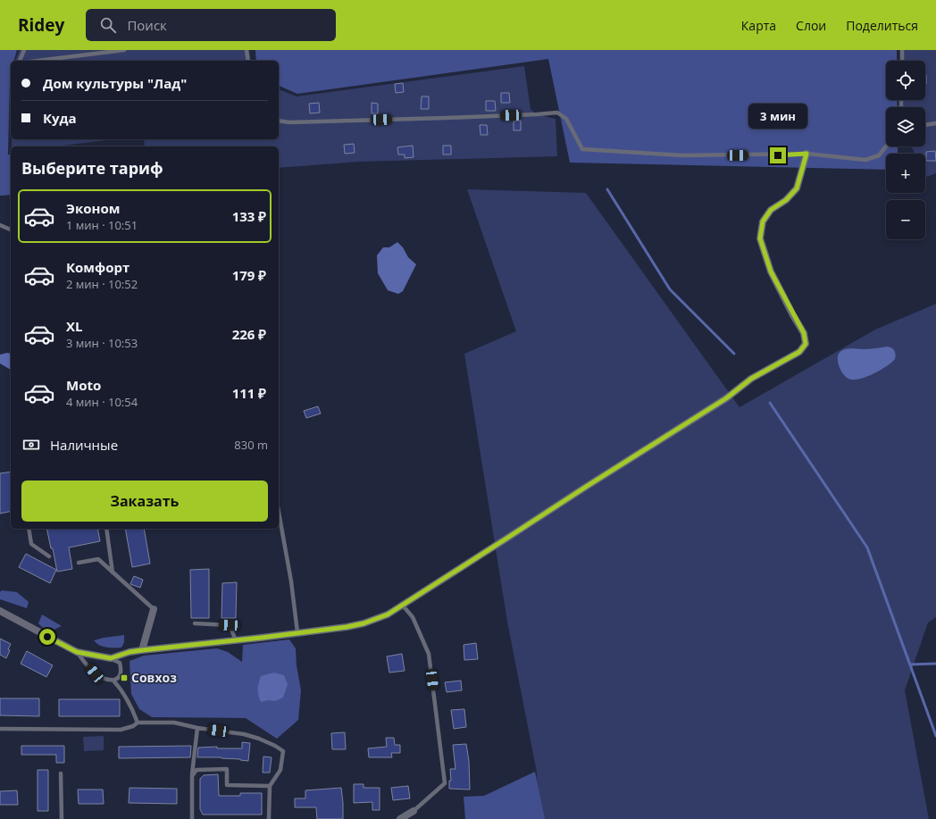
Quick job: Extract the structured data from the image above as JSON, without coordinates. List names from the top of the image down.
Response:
{
  "places": {
    "transit": ["Совхоз"]
  },
  "page": {
    "header": "Ridey",
    "search": "Поиск",
    "nav": ["Карта", "Слои", "Поделиться"],
    "map_buttons": ["+", "−"],
    "banner": ["Дом культуры \"Лад\"", "Куда"],
    "bubble": "3 мин",
    "heading": "Выберите тариф",
    "list": [
      {
        "name": "Эконом",
        "note": "1 мин · 10:51",
        "value": "133 ₽"
      },
      {
        "name": "Комфорт",
        "note": "2 мин · 10:52",
        "value": "179 ₽"
      },
      {
        "name": "XL",
        "note": "3 мин · 10:53",
        "value": "226 ₽"
      },
      {
        "name": "Moto",
        "note": "4 мин · 10:54",
        "value": "111 ₽"
      }
    ],
    "pay": ["Наличные", "830 m"],
    "buttons": "Заказать"
  }
}
